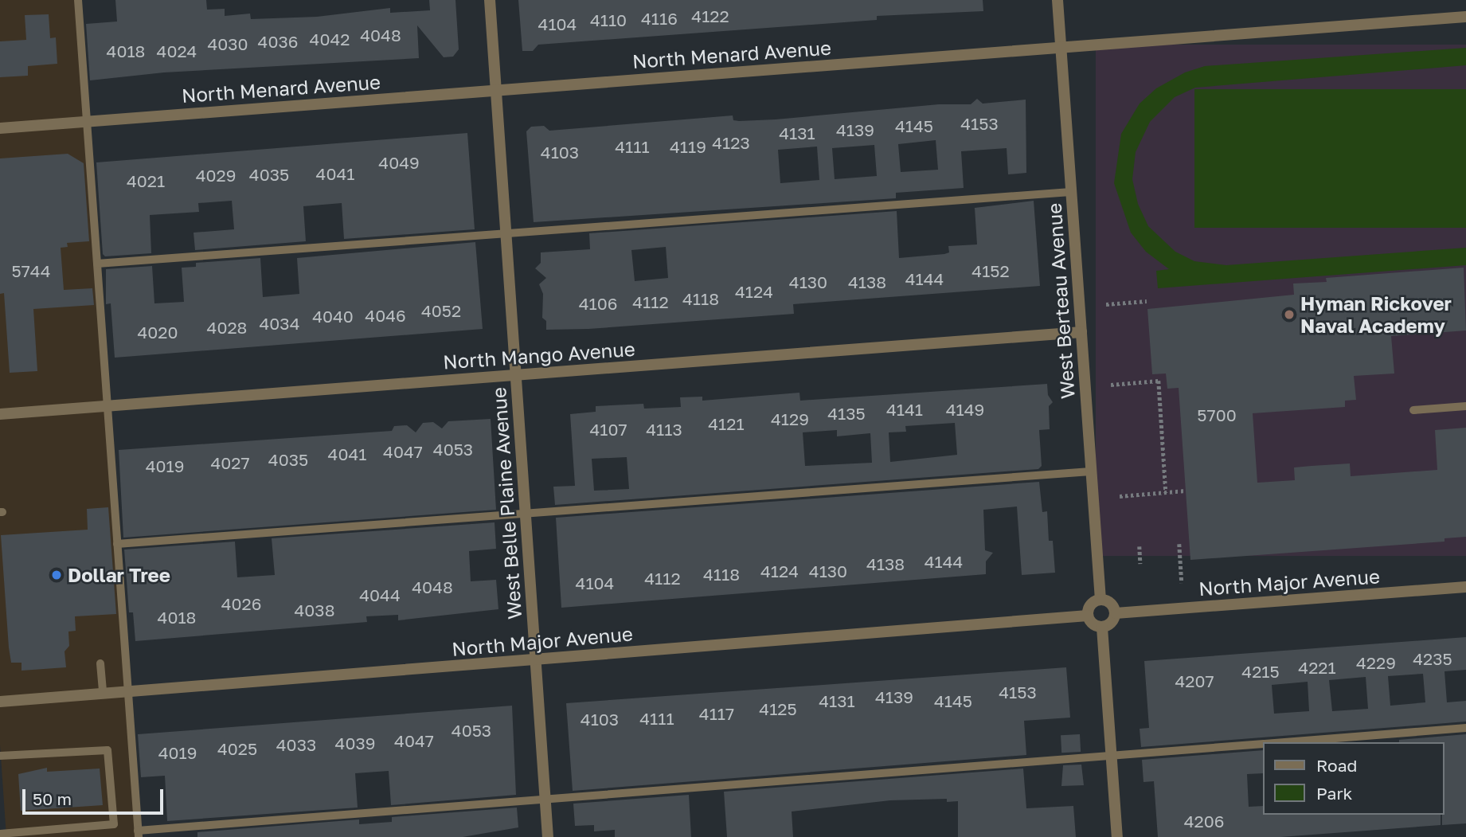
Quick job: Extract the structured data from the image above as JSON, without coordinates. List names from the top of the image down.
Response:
{
  "streets": {
    "street": [
      "North Menard Avenue",
      "West Berteau Avenue",
      "North Mango Avenue",
      "West Belle Plaine Avenue",
      "North Major Avenue"
    ]
  },
  "crossings": [
    ["North Menard Avenue", "West Berteau Avenue"],
    ["North Menard Avenue", "West Belle Plaine Avenue"],
    ["West Berteau Avenue", "North Mango Avenue"],
    ["West Berteau Avenue", "North Major Avenue"],
    ["North Mango Avenue", "West Belle Plaine Avenue"],
    ["West Belle Plaine Avenue", "North Major Avenue"]
  ],
  "places": ["Hyman Rickover Naval Academy", "Dollar Tree"],
  "house_numbers": [
    "4122",
    "4116",
    "4110",
    "4104",
    "4048",
    "4042",
    "4036",
    "4030",
    "4018",
    "4024",
    "4153",
    "4145",
    "4139",
    "4131",
    "4123",
    "4111",
    "4119",
    "4103",
    "4049",
    "4041",
    "4035",
    "4029",
    "4021",
    "5744",
    "4152",
    "4144",
    "4130",
    "4138",
    "4124",
    "4118",
    "4112",
    "4106",
    "4052",
    "4046",
    "4040",
    "4034",
    "4028",
    "4020",
    "4141",
    "4149",
    "4135",
    "5700",
    "4129",
    "4121",
    "4107",
    "4113",
    "4053",
    "4047",
    "4041",
    "4035",
    "4027",
    "4019",
    "4144",
    "4138",
    "4124",
    "4130",
    "4118",
    "4112",
    "4104",
    "4048",
    "4044",
    "4026",
    "4038",
    "4018",
    "4235",
    "4229",
    "4221",
    "4215",
    "4207",
    "4153",
    "4139",
    "4131",
    "4145",
    "4125",
    "4117",
    "4111",
    "4103",
    "4053",
    "4047",
    "4039",
    "4033",
    "4025",
    "4019",
    "4206"
  ],
  "legend": ["Road", "Park"],
  "scale_bar": "50 m"
}
